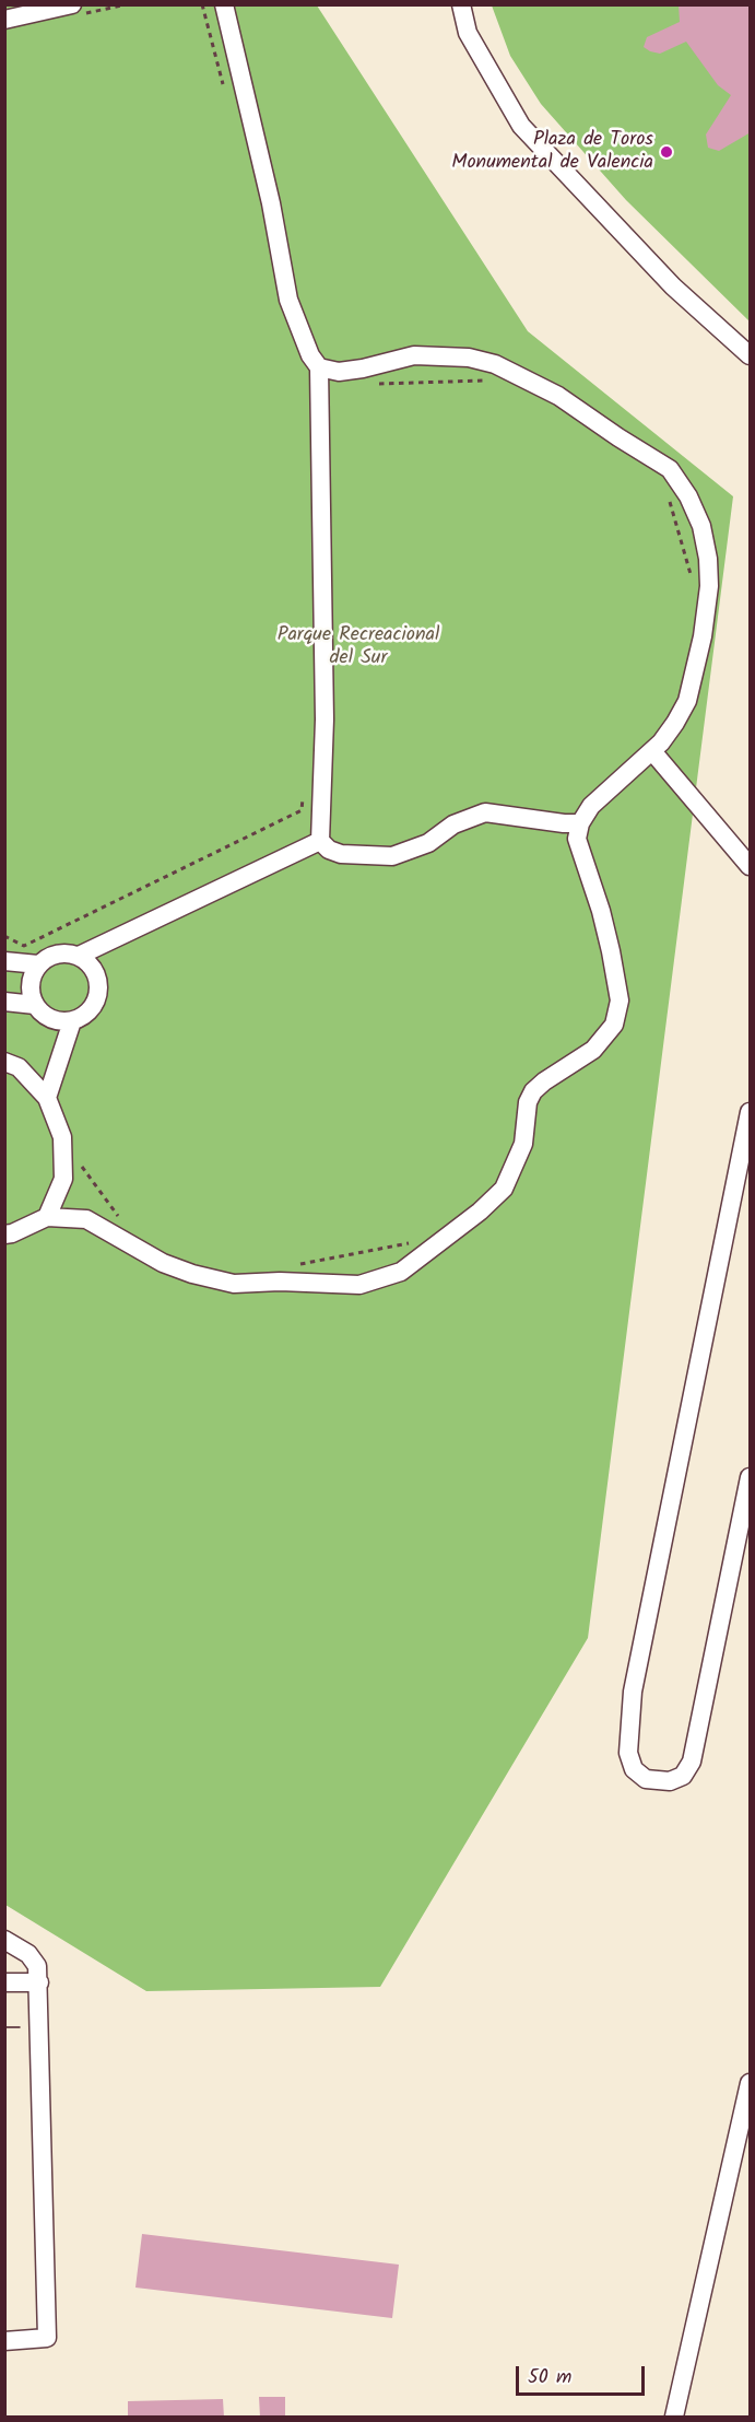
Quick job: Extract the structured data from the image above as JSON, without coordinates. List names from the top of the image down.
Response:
{
  "parks": ["Parque Recreacional del Sur"],
  "places": ["Plaza de Toros Monumental de Valencia"],
  "scale_bar": "50 m"
}
